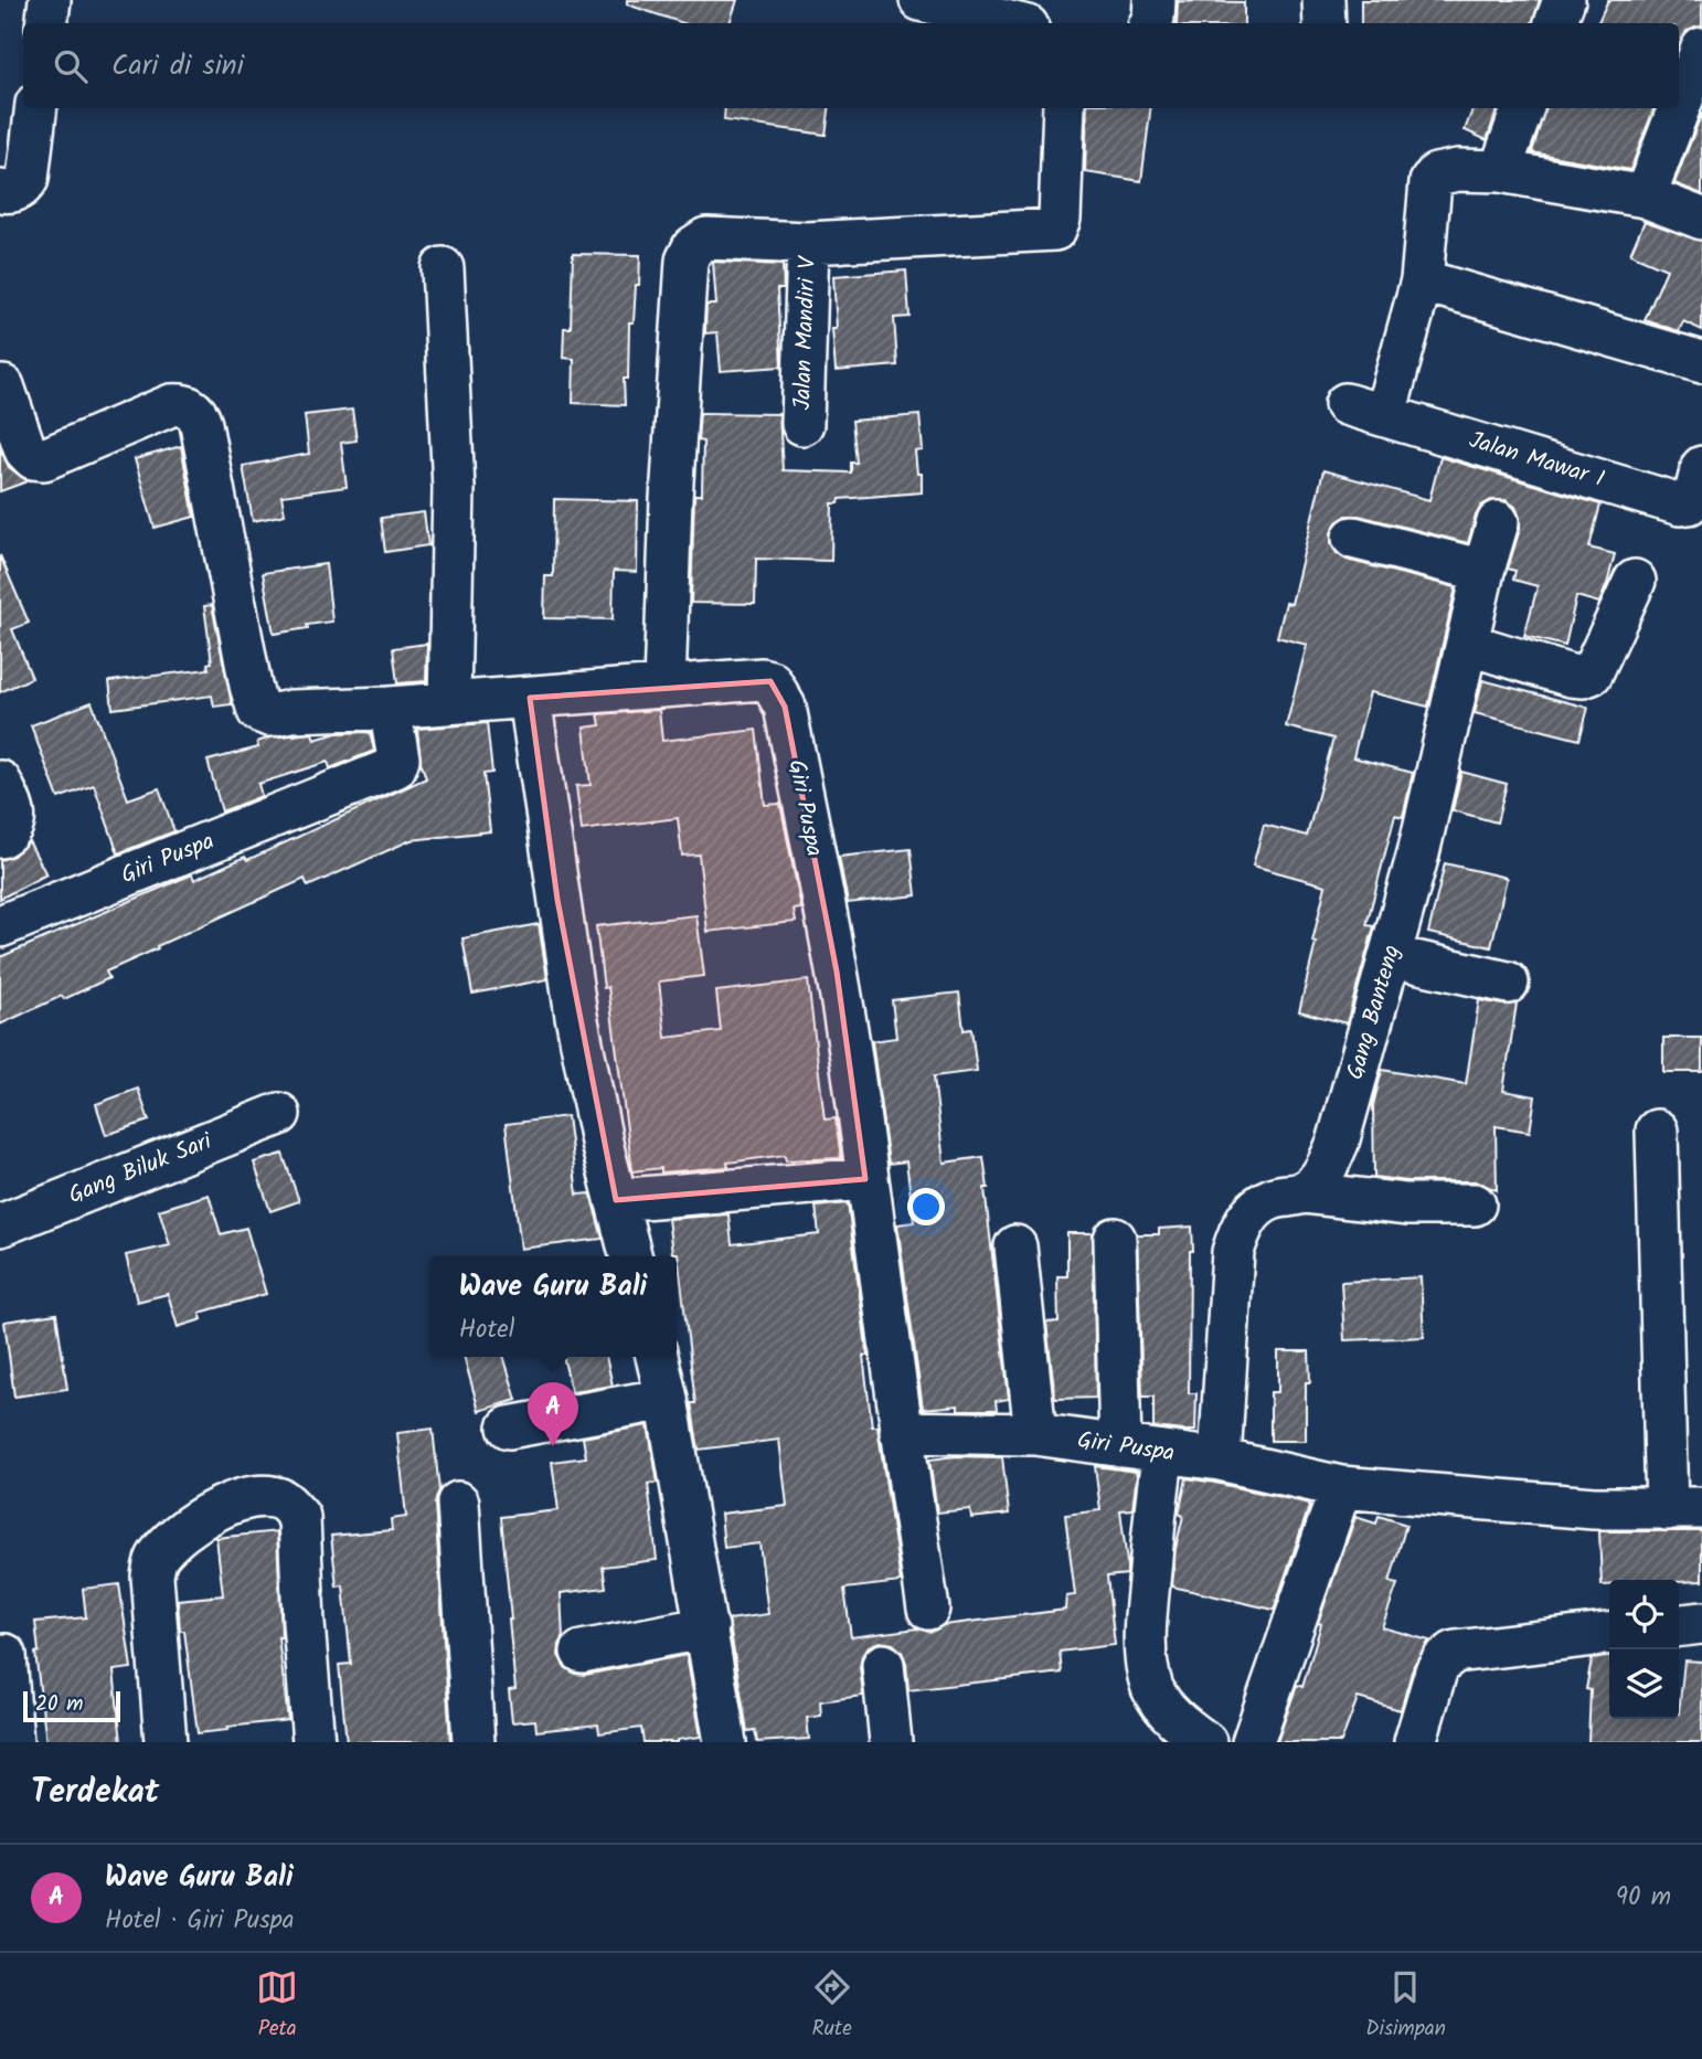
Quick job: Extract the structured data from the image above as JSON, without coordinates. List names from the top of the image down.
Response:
{
  "streets": {
    "street": [
      "Jalan Mandiri V",
      "Jalan Mawar I",
      "Giri Puspa",
      "Gang Banteng",
      "Gang Biluk Sari"
    ]
  },
  "scale_bar": "20 m",
  "page": {
    "search": "Cari di sini",
    "popup": ["Wave Guru Bali", "Hotel"],
    "pins": "A",
    "scale": "20 m",
    "heading": "Terdekat",
    "list": [
      {
        "mark": "A",
        "name": "Wave Guru Bali",
        "note": "Hotel · Giri Puspa",
        "value": "90 m"
      }
    ],
    "nav": ["Peta", "Rute", "Disimpan"]
  }
}
